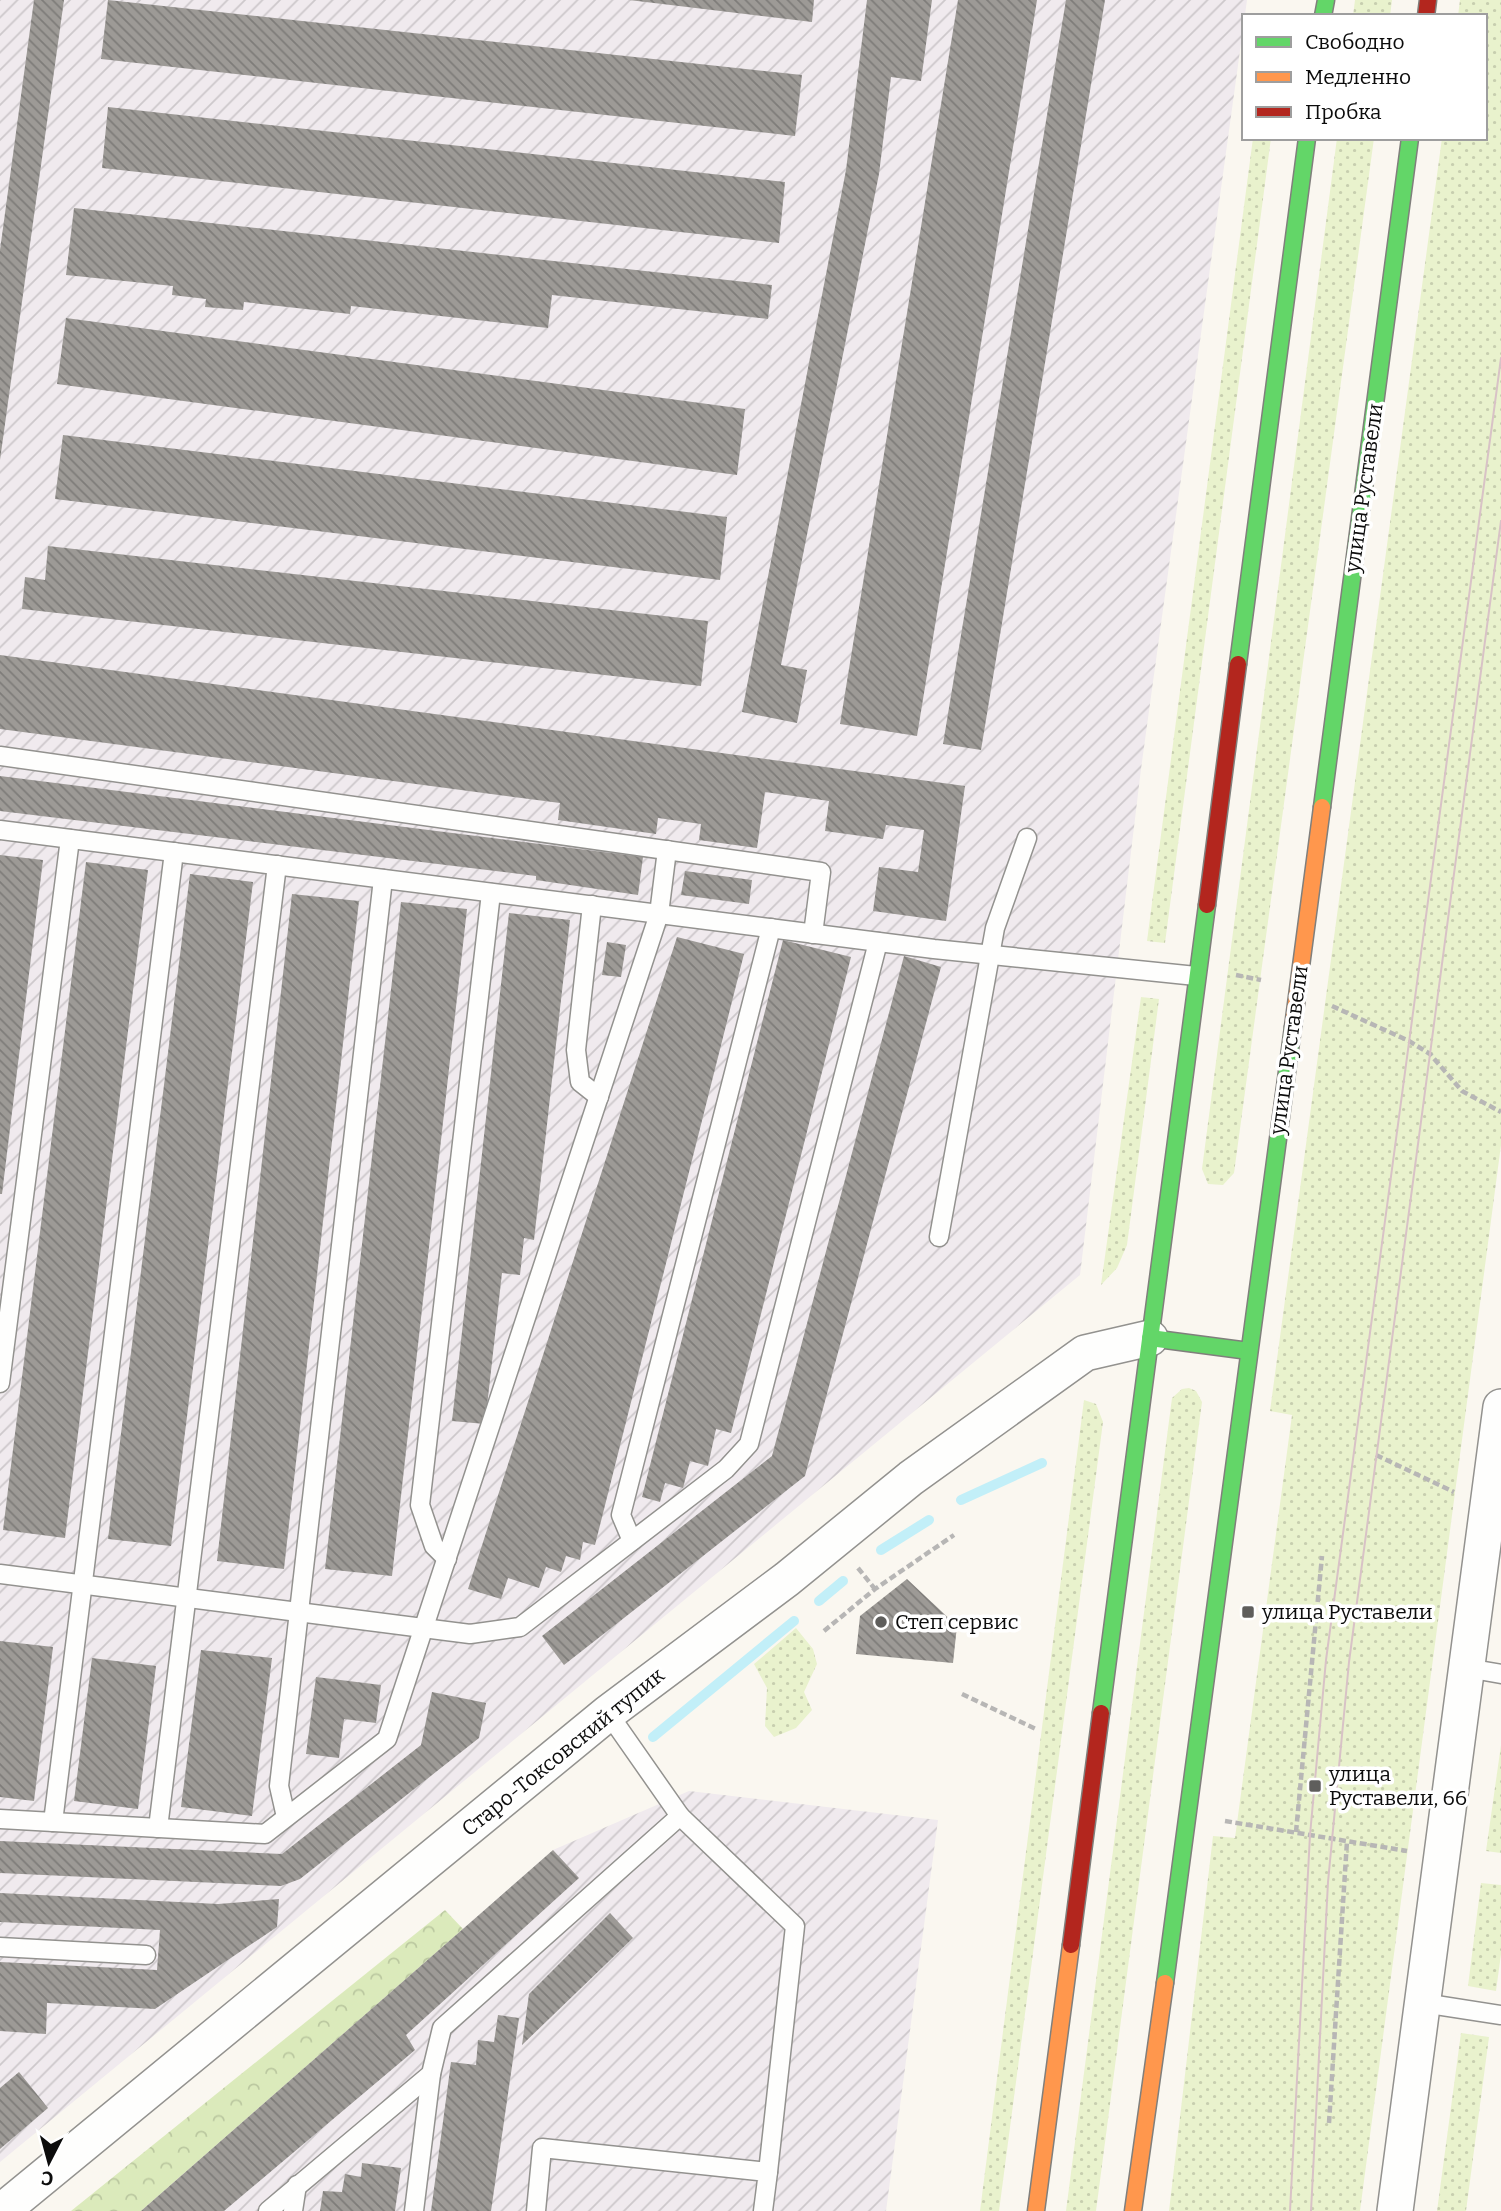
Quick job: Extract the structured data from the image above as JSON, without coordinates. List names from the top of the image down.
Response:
{
  "streets": {
    "main road": ["улица Руставели"],
    "street": ["Старо-Токсовский тупик"]
  },
  "places": {
    "transit": ["улица Руставели", "улица Руставели, 66"],
    "other": ["Степ сервис"]
  },
  "legend": ["Свободно", "Медленно", "Пробка"],
  "north": "bottom"
}
